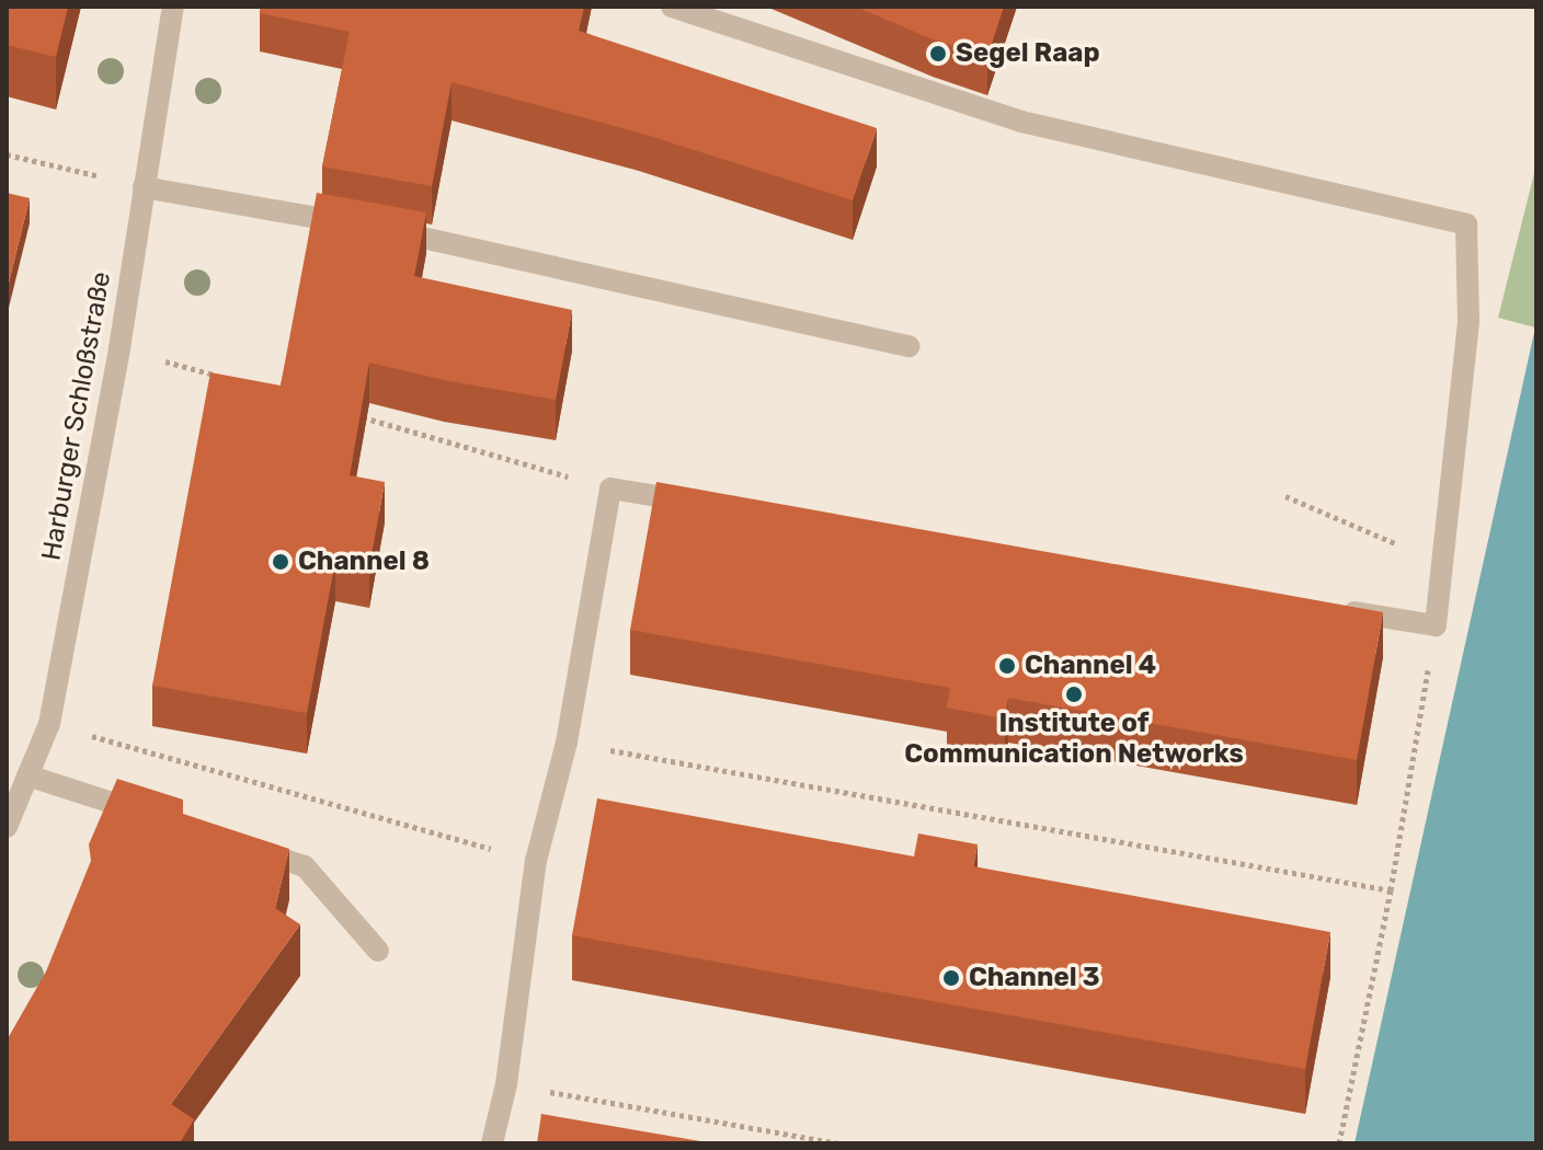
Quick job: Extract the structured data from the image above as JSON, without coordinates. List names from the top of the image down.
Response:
{
  "streets": {
    "street": ["Harburger Schloßstraße"]
  },
  "places": [
    "Segel Raap",
    "Channel 8",
    "Channel 4",
    "Institute of Communication Networks",
    "Channel 3"
  ]
}
